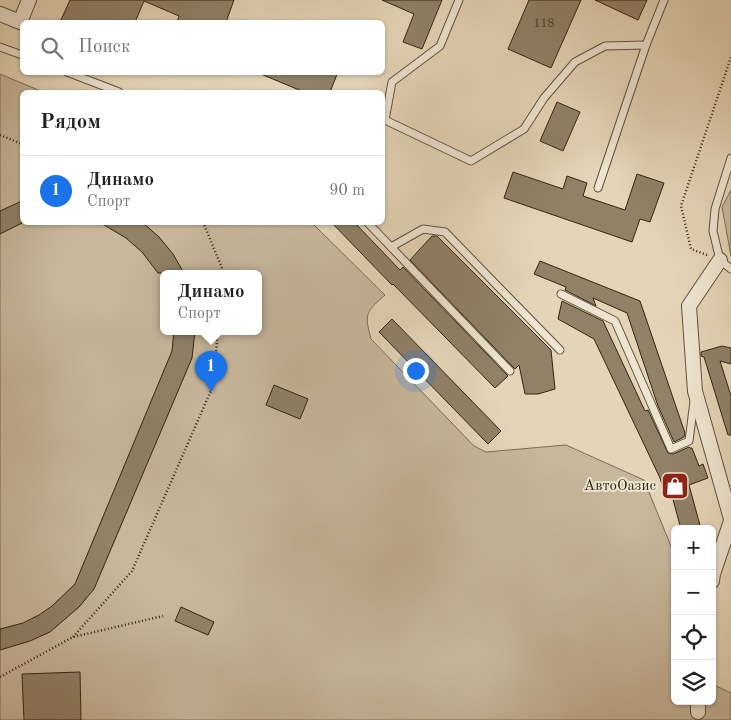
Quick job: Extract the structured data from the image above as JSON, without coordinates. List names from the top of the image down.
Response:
{
  "places": {
    "shop": ["АвтоОазис"]
  },
  "house_numbers": ["118"],
  "page": {
    "search": "Поиск",
    "heading": "Рядом",
    "list": [
      {
        "mark": "1",
        "name": "Динамо",
        "note": "Спорт",
        "value": "90 m"
      }
    ],
    "popup": ["Динамо", "Спорт"],
    "pins": "1",
    "map_buttons": ["+", "−"]
  }
}
